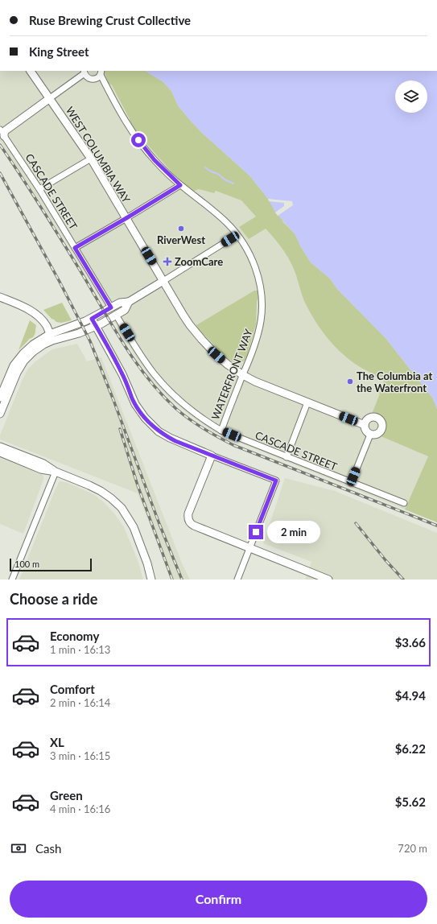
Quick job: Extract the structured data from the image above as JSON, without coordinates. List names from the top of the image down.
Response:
{
  "streets": {
    "street": ["WEST COLUMBIA WAY", "CASCADE STREET", "WATERFRONT WAY"]
  },
  "crossings": [
    ["WEST COLUMBIA WAY", "WATERFRONT WAY"],
    ["CASCADE STREET", "WATERFRONT WAY"]
  ],
  "places": {
    "other": ["RiverWest", "The Columbia at the Waterfront"],
    "health": ["ZoomCare"]
  },
  "scale_bar": "100 m",
  "page": {
    "banner": ["Ruse Brewing Crust Collective", "King Street"],
    "bubble": "2 min",
    "scale": "100 m",
    "heading": "Choose a ride",
    "list": [
      {
        "name": "Economy",
        "note": "1 min · 16:13",
        "value": "$3.66"
      },
      {
        "name": "Comfort",
        "note": "2 min · 16:14",
        "value": "$4.94"
      },
      {
        "name": "XL",
        "note": "3 min · 16:15",
        "value": "$6.22"
      },
      {
        "name": "Green",
        "note": "4 min · 16:16",
        "value": "$5.62"
      }
    ],
    "pay": ["Cash", "720 m"],
    "buttons": "Confirm"
  }
}
